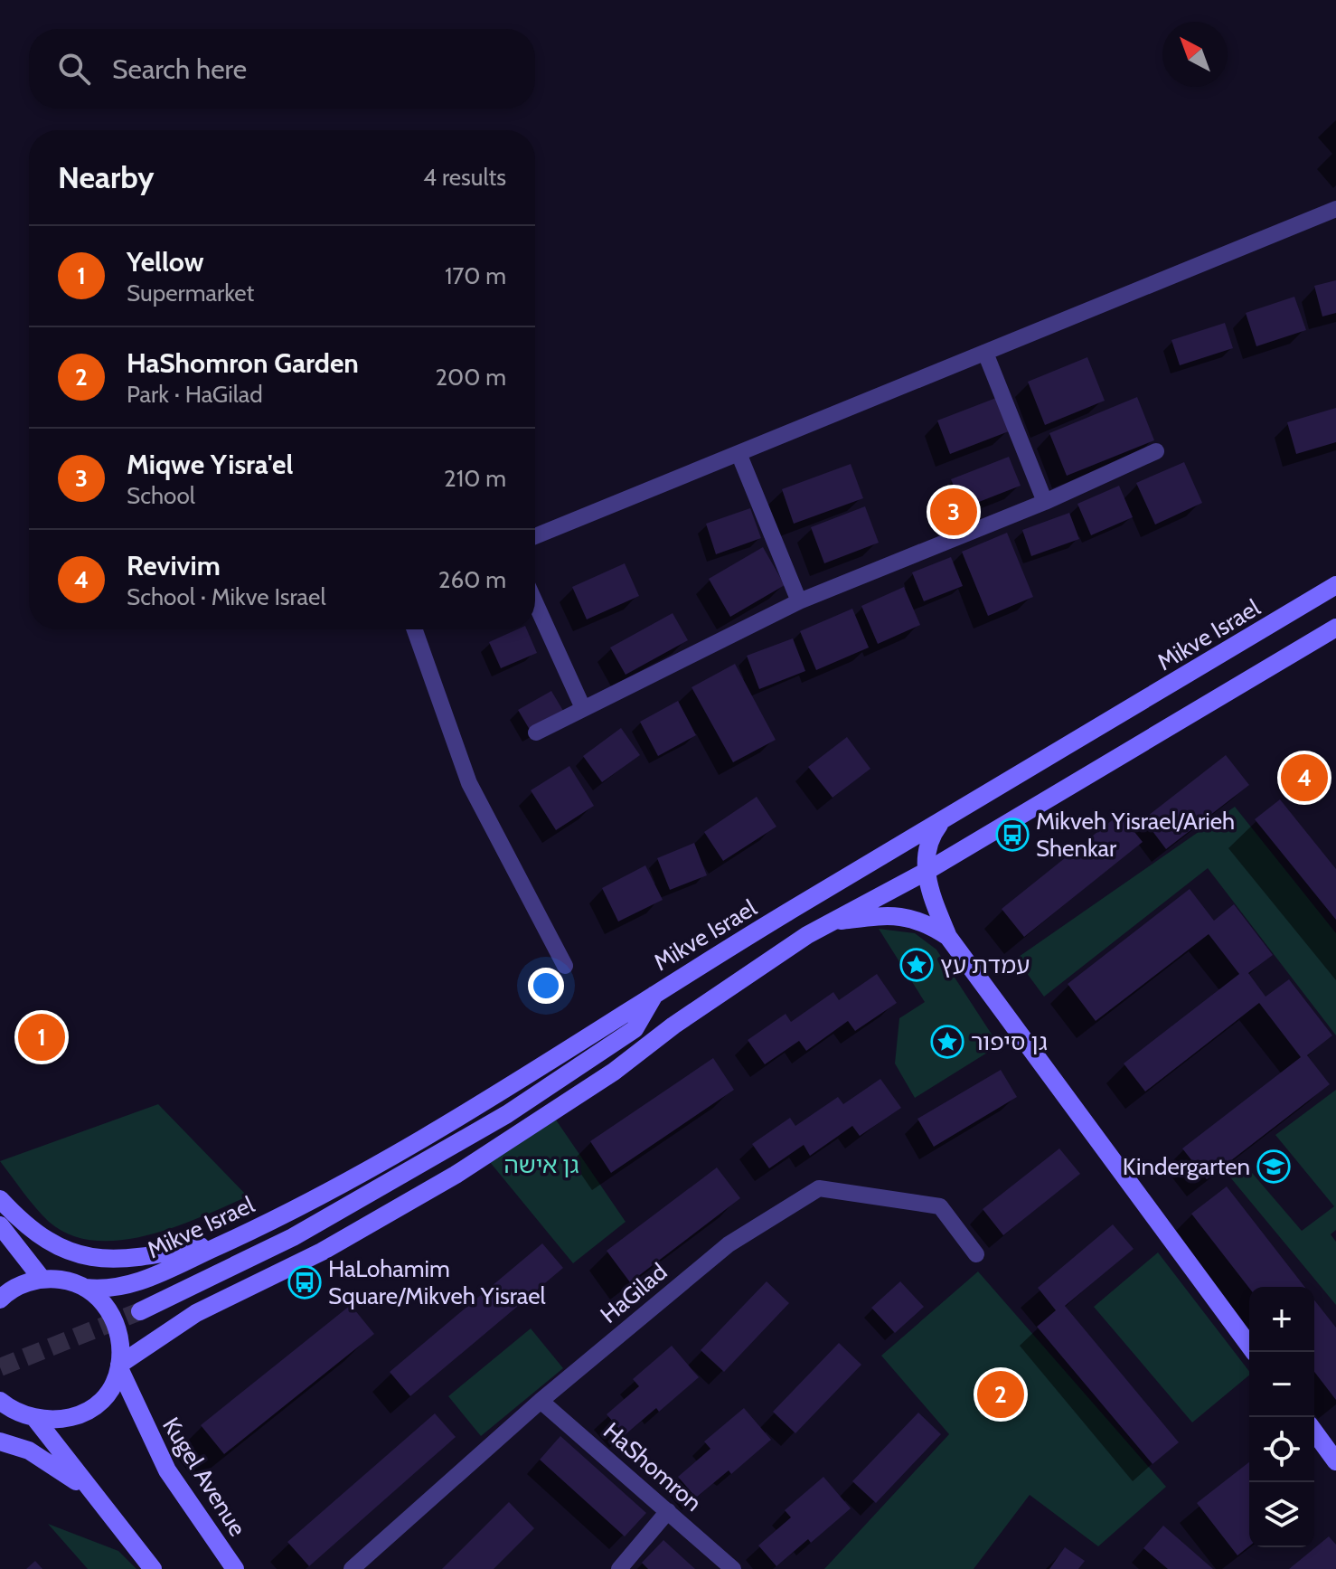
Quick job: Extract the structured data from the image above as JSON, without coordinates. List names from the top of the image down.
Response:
{
  "streets": {
    "main road": ["Mikve Israel", "Kugel Avenue"],
    "street": ["HaGilad", "HaShomron"]
  },
  "crossings": [
    ["HaGilad", "HaShomron"]
  ],
  "parks": ["גן אישה"],
  "places": {
    "bus stop": ["Mikveh Yisrael/Arieh Shenkar", "HaLohamim Square/Mikveh Yisrael"],
    "place": ["עמדת עץ", "גן סיפור"],
    "school or university": ["Kindergarten"]
  },
  "north": "top left",
  "page": {
    "search": "Search here",
    "heading": ["Nearby", "4 results"],
    "list": [
      {
        "mark": "1",
        "name": "Yellow",
        "note": "Supermarket",
        "value": "170 m"
      },
      {
        "mark": "2",
        "name": "HaShomron Garden",
        "note": "Park · HaGilad",
        "value": "200 m"
      },
      {
        "mark": "3",
        "name": "Miqwe Yisra'el",
        "note": "School",
        "value": "210 m"
      },
      {
        "mark": "4",
        "name": "Revivim",
        "note": "School · Mikve Israel",
        "value": "260 m"
      }
    ],
    "pins": [
      "3",
      "4",
      "1",
      "2"
    ],
    "map_buttons": ["+", "−"]
  }
}
